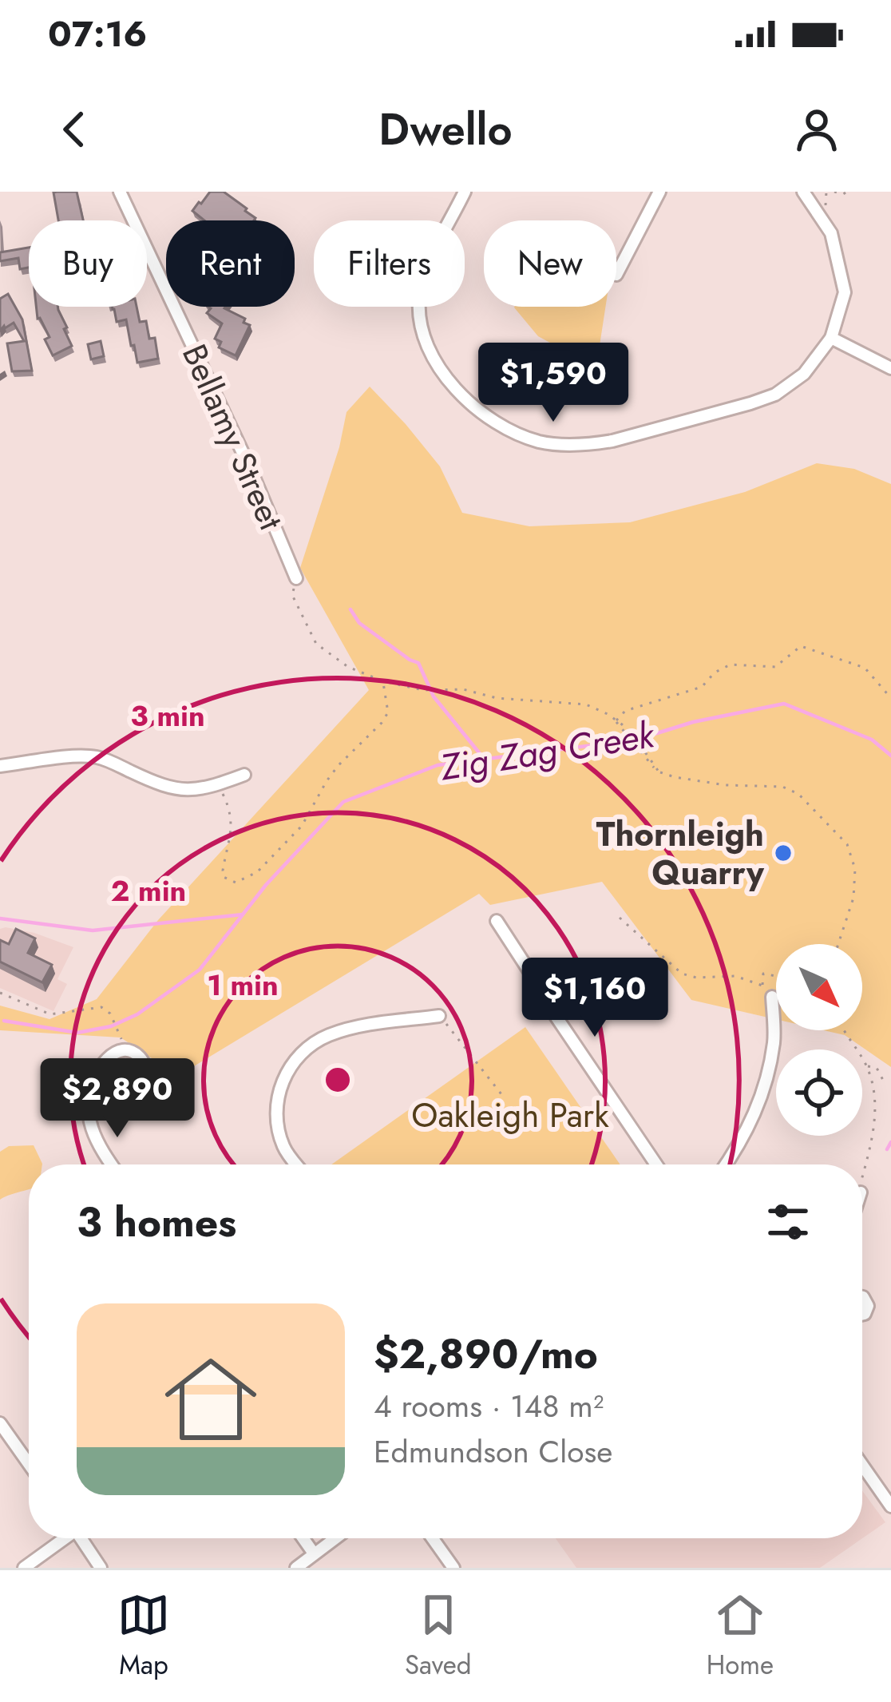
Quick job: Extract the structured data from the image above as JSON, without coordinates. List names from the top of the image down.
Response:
{
  "streets": {
    "street": ["Bellamy Street"]
  },
  "water": ["Zig Zag Creek"],
  "parks": ["Oakleigh Park"],
  "places": ["Thornleigh Quarry"],
  "north": "bottom right",
  "page": {
    "status": "07:16",
    "header": "Dwello",
    "chip": [
      "Buy",
      "Rent",
      "Filters",
      "New"
    ],
    "price": ["$1,590", "$1,160", "$2,890"],
    "heading": "3 homes",
    "list": [
      {
        "name": "$2,890/mo",
        "note": "4 rooms · 148 m² · Edmundson Close"
      }
    ],
    "tabs": ["Map", "Saved", "Home"]
  },
  "rings": ["3 min", "2 min", "1 min"]
}
